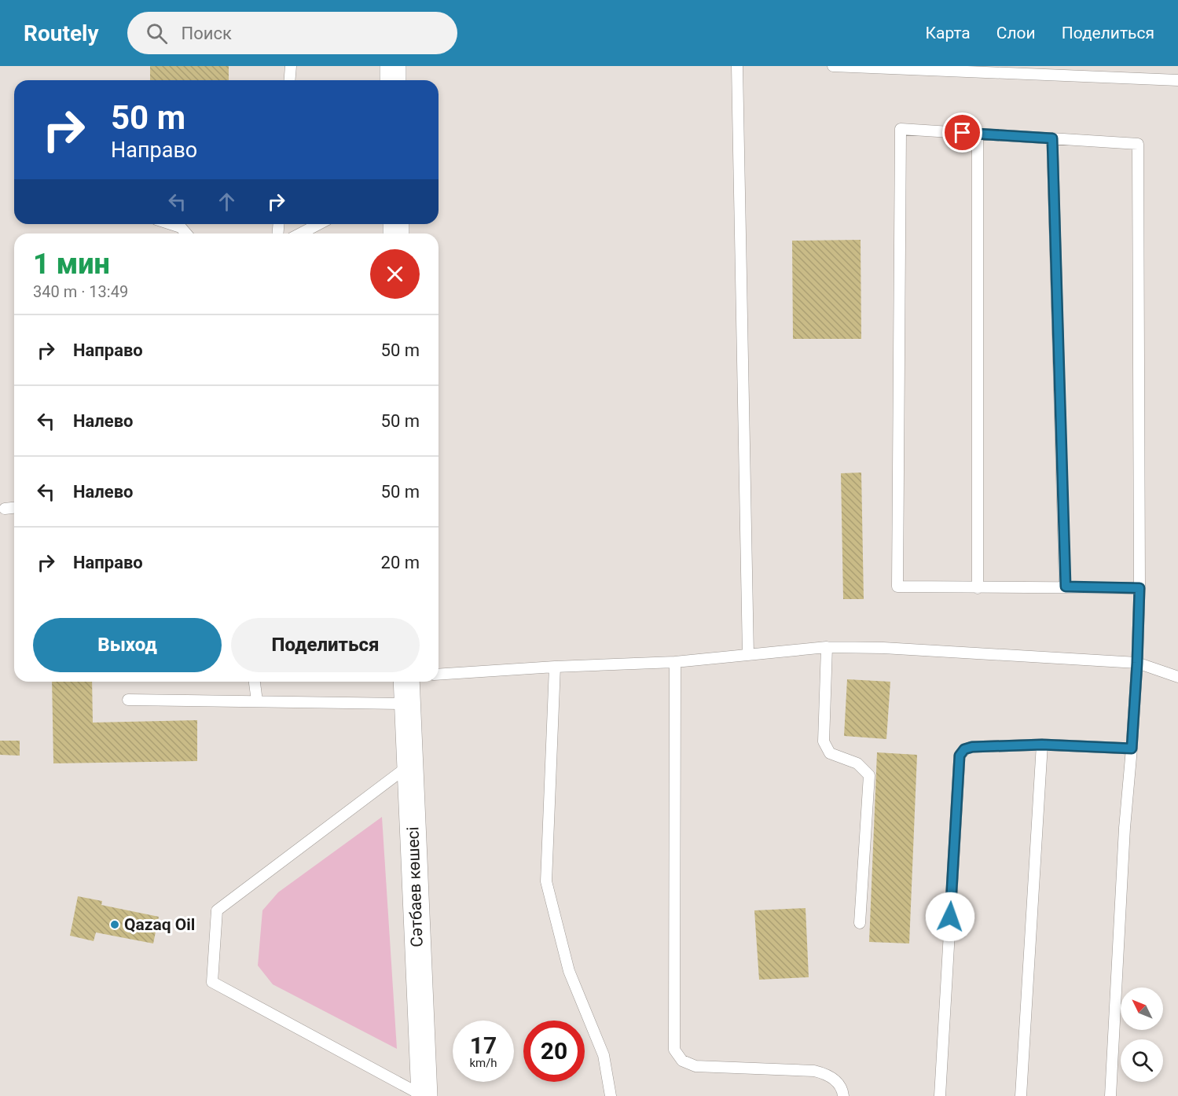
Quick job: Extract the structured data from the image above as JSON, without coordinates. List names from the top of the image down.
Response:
{
  "streets": {
    "main road": ["Сәтбаев көшесі"]
  },
  "places": ["Qazaq Oil"],
  "north": "top left",
  "page": {
    "header": "Routely",
    "search": "Поиск",
    "nav": ["Карта", "Слои", "Поделиться"],
    "turn": ["50 m", "Направо"],
    "heading": ["1 мин", "340 m · 13:49"],
    "list": [
      {
        "name": "Направо",
        "value": "50 m"
      },
      {
        "name": "Налево",
        "value": "50 m"
      },
      {
        "name": "Налево",
        "value": "50 m"
      },
      {
        "name": "Направо",
        "value": "20 m"
      }
    ],
    "buttons": ["Выход", "Поделиться"],
    "speed": "17 km/h",
    "limit": "20"
  }
}
